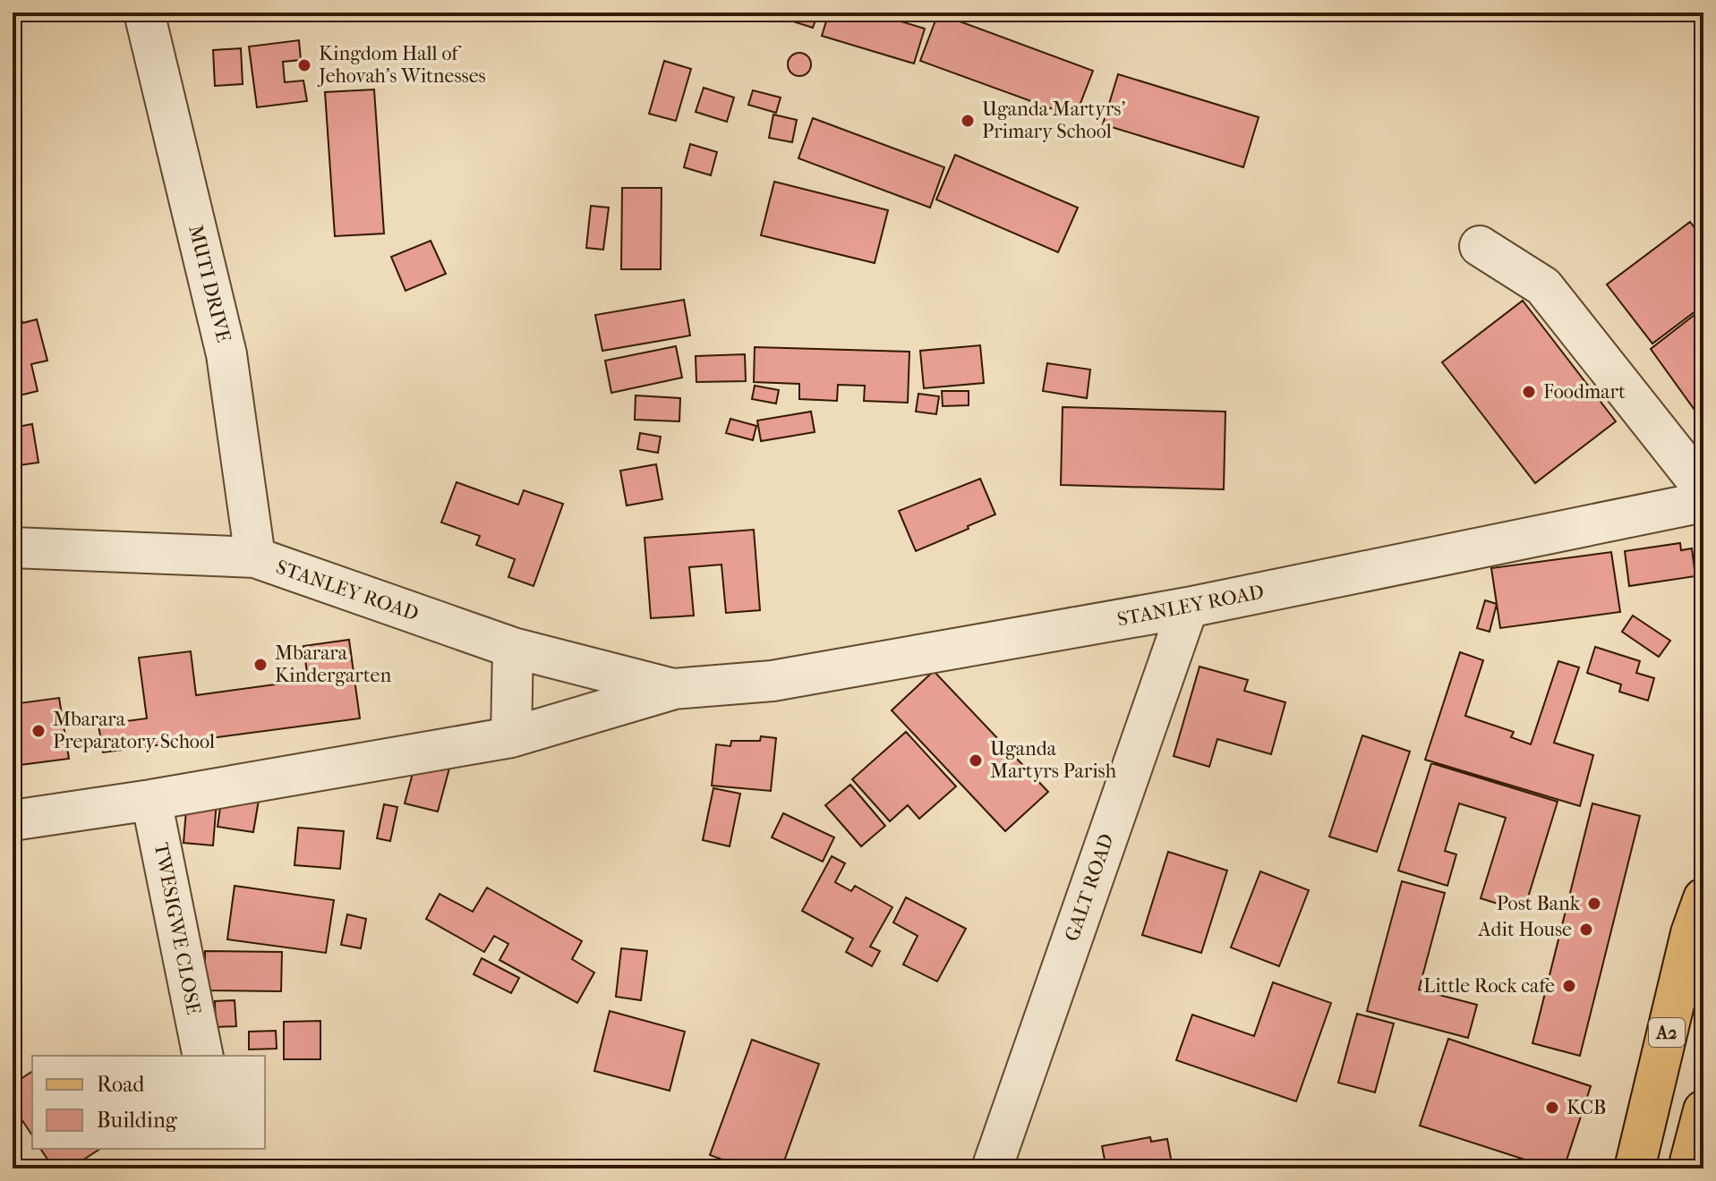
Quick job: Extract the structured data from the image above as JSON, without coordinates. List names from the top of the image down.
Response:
{
  "streets": {
    "main road": ["A2"],
    "street": [
      "MUTI DRIVE",
      "STANLEY ROAD",
      "GALT ROAD",
      "TWESIGWE CLOSE"
    ]
  },
  "crossings": [
    ["MUTI DRIVE", "STANLEY ROAD"],
    ["STANLEY ROAD", "GALT ROAD"],
    ["STANLEY ROAD", "TWESIGWE CLOSE"]
  ],
  "places": [
    "Kingdom Hall of Jehovah's Witnesses",
    "Uganda Martyrs' Primary School",
    "Foodmart",
    "Mbarara Kindergarten",
    "Mbarara Preparatory School",
    "Uganda Martyrs Parish",
    "Post Bank",
    "Adit House",
    "Little Rock cafe",
    "KCB"
  ],
  "legend": ["Road", "Building"]
}
